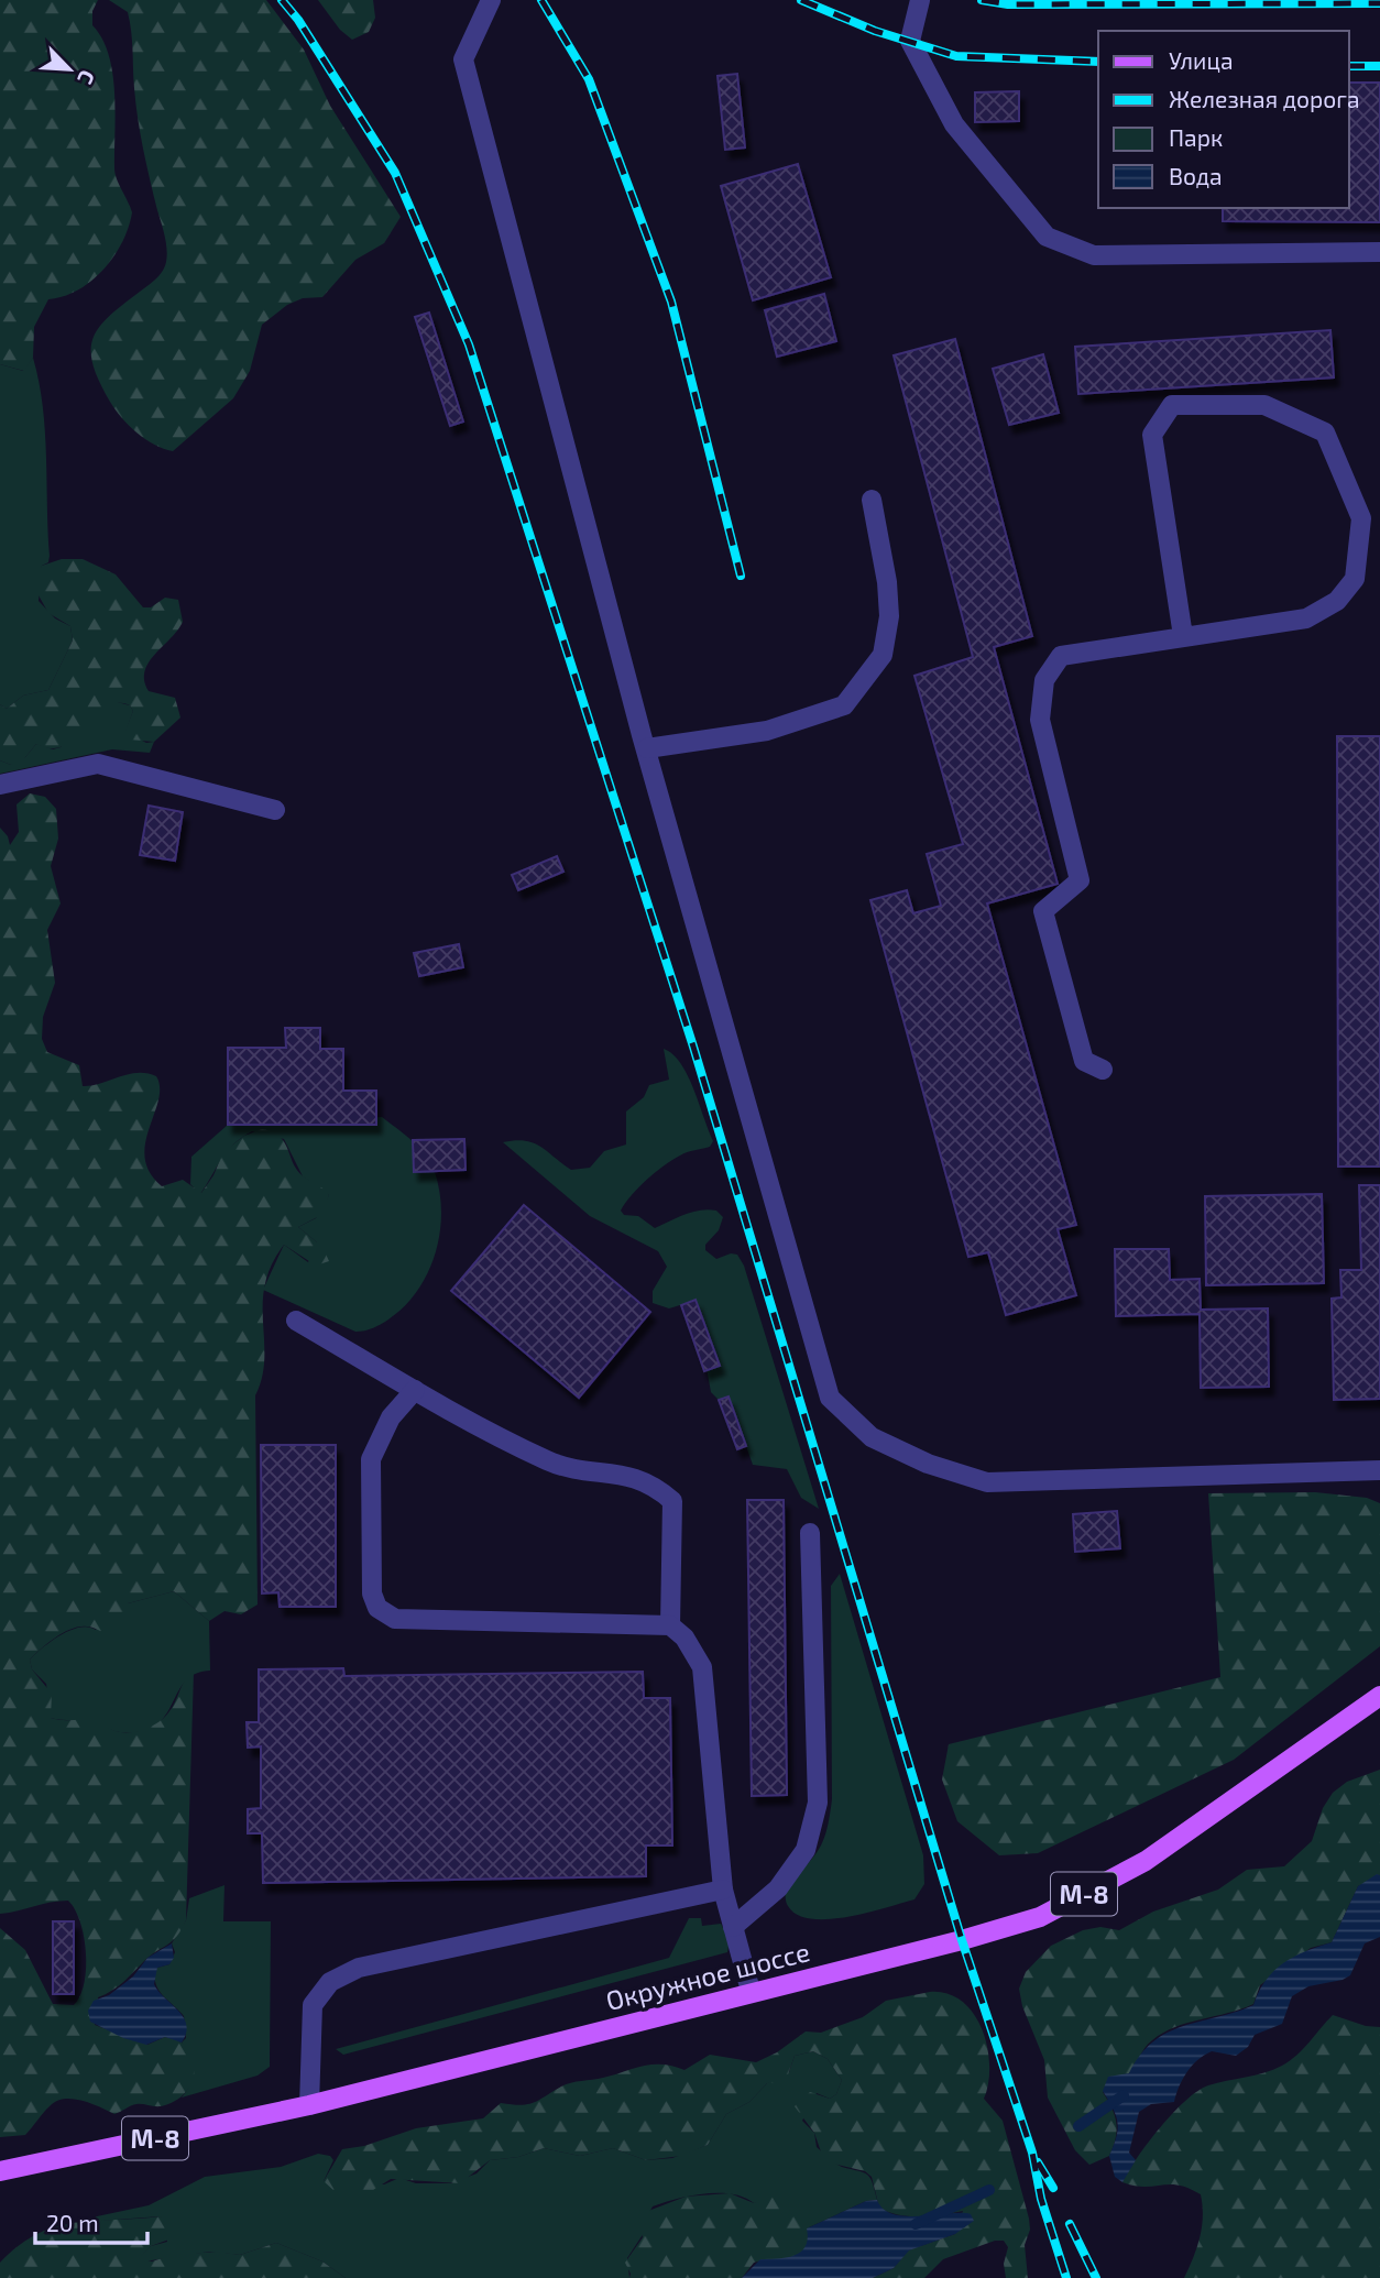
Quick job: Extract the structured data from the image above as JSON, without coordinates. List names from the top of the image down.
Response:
{
  "streets": {
    "main road": ["М-8", "Окружное шоссе"]
  },
  "legend": [
    "Улица",
    "Железная дорога",
    "Парк",
    "Вода"
  ],
  "scale_bar": "20 m",
  "north": "bottom right"
}
